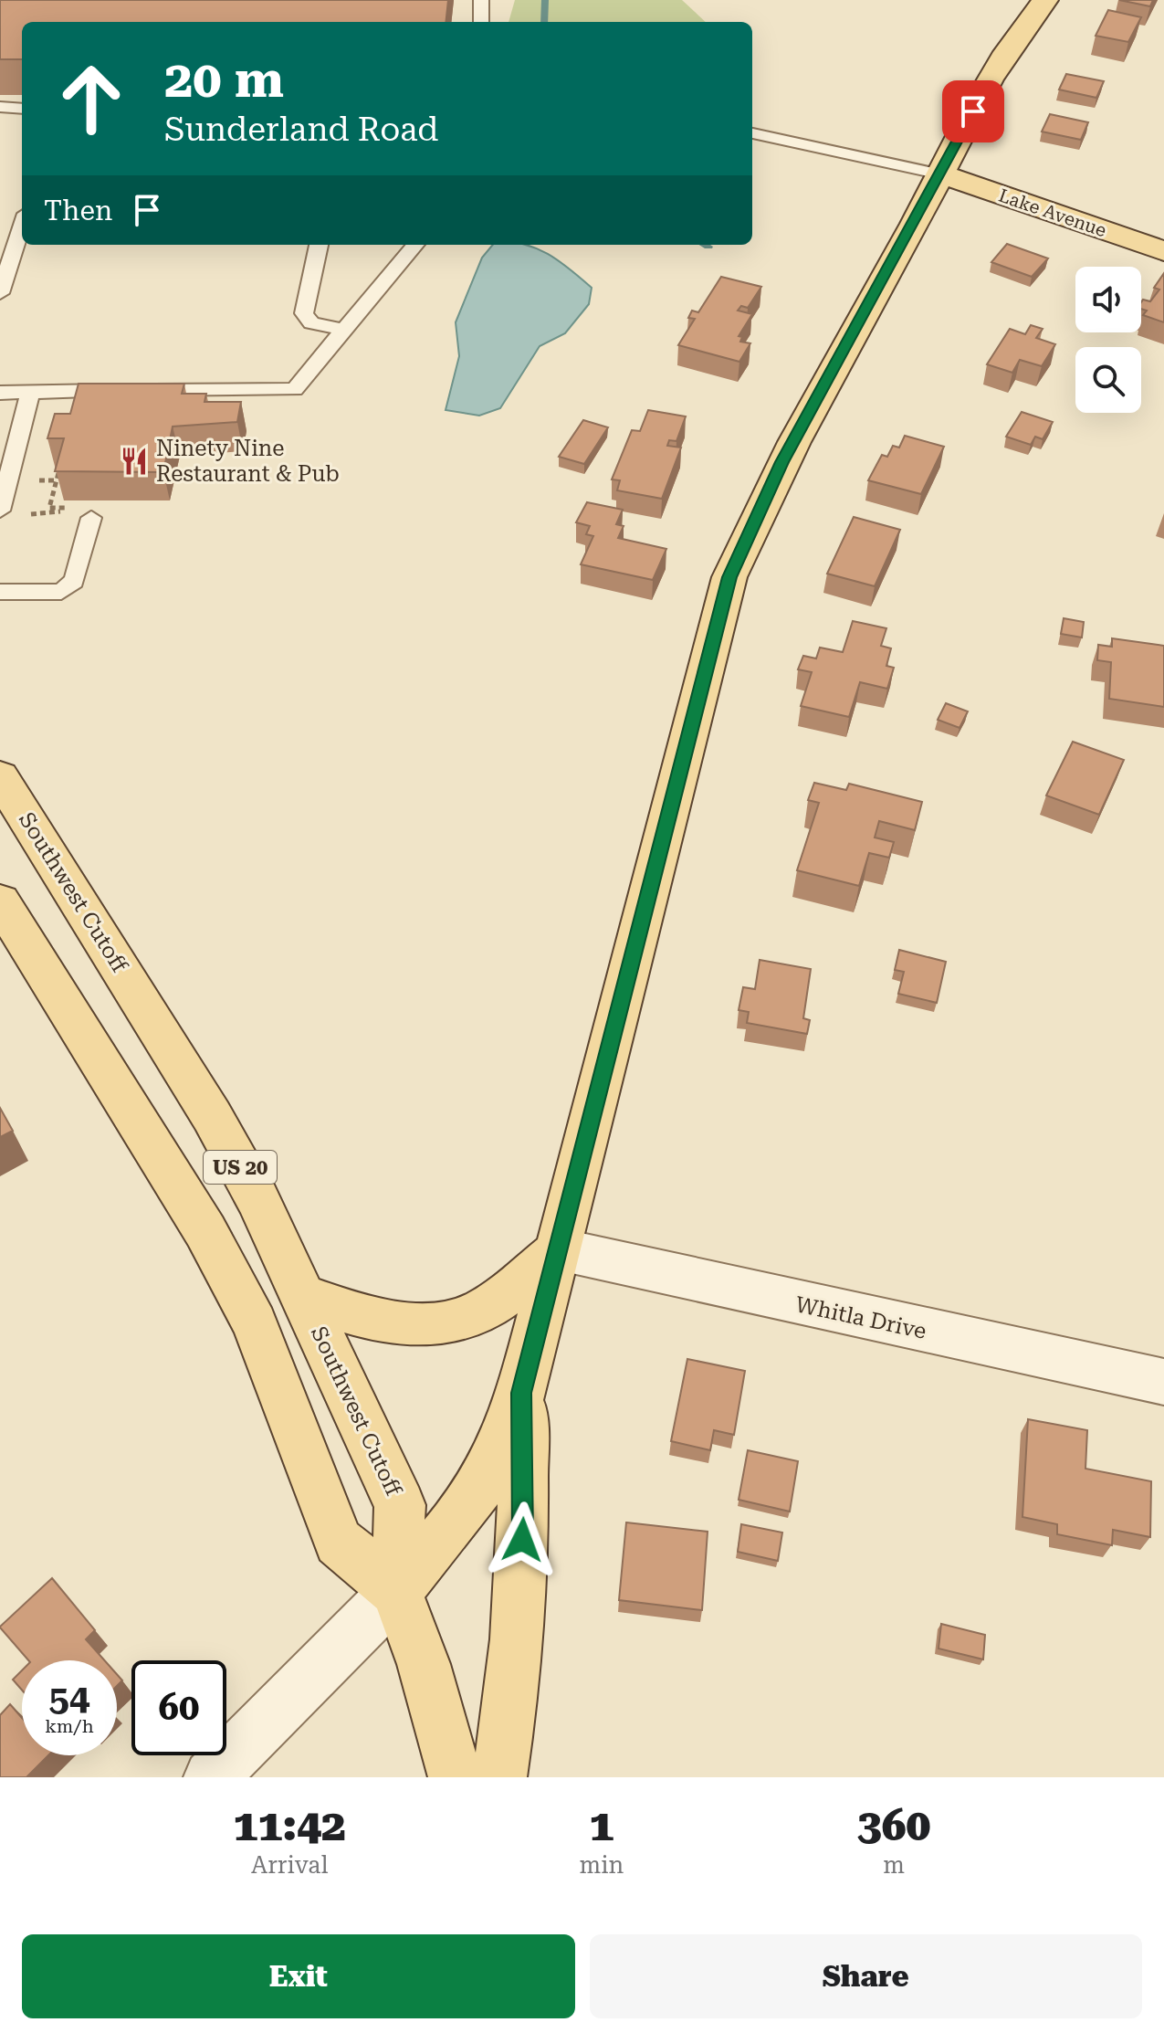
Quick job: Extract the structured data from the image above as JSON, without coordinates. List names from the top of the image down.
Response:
{
  "streets": {
    "main road": ["Lake Avenue", "Southwest Cutoff", "US 20"],
    "street": ["Whitla Drive"]
  },
  "crossings": [
    ["Southwest Cutoff", "US 20"]
  ],
  "places": {
    "restaurant": ["Ninety Nine Restaurant & Pub"]
  },
  "page": {
    "turn": ["20 m", "Sunderland Road"],
    "then": "Then",
    "speed": "54 km/h",
    "limit": "60",
    "eta": [
      "11:42",
      "Arrival",
      "1",
      "min",
      "360",
      "m"
    ],
    "buttons": ["Exit", "Share"]
  }
}
